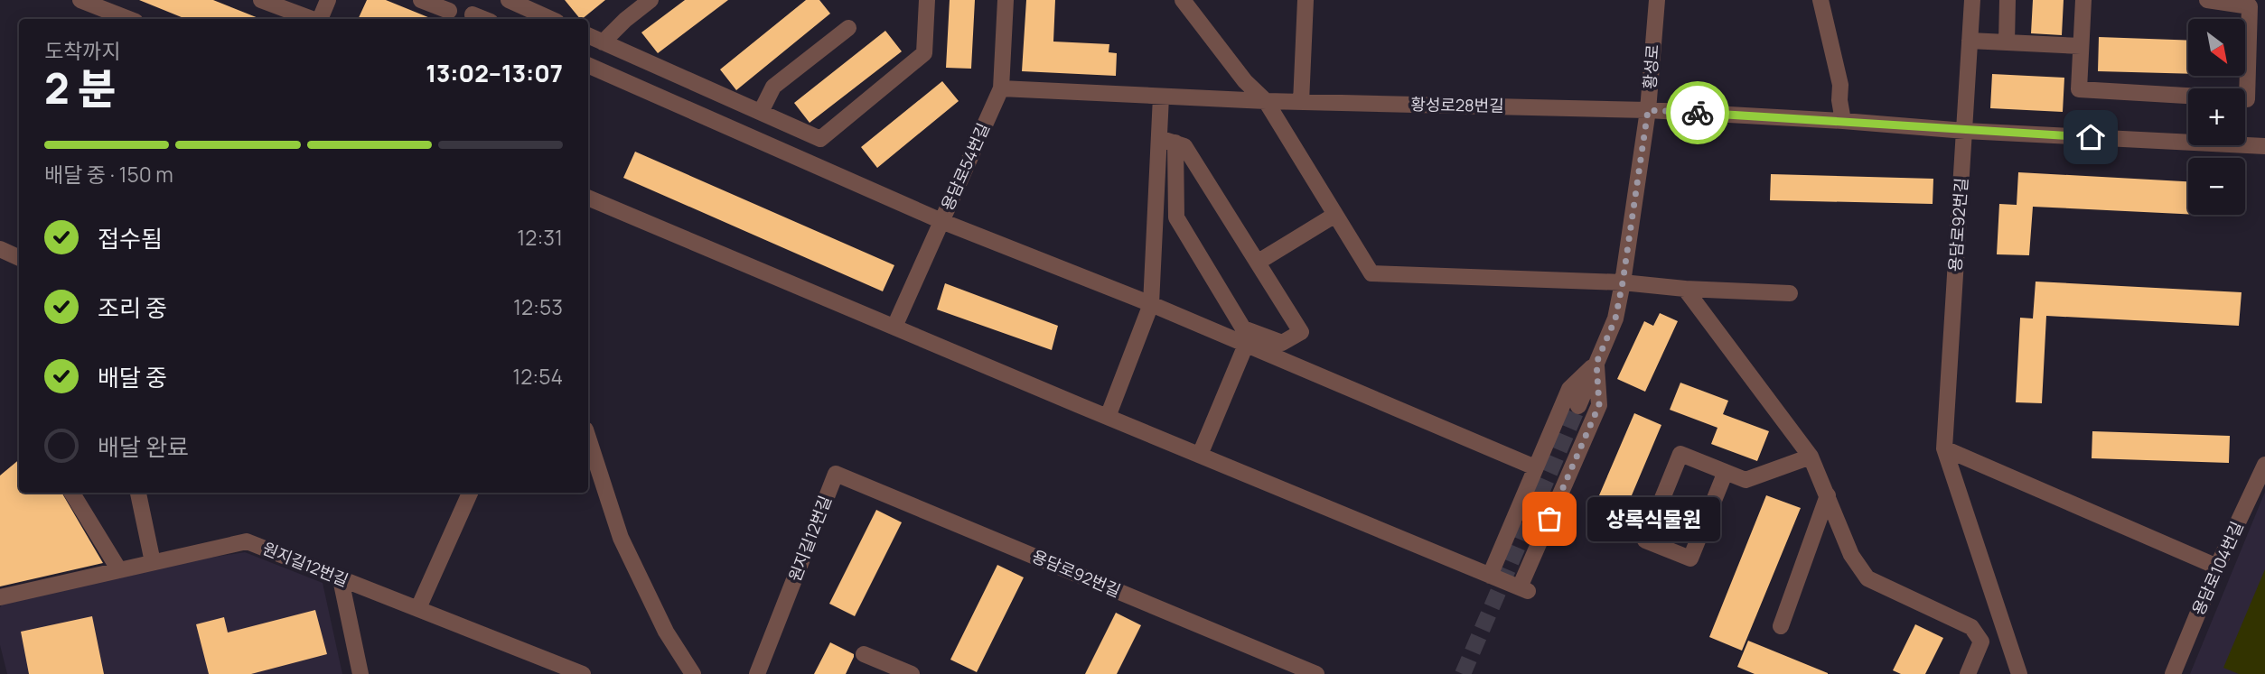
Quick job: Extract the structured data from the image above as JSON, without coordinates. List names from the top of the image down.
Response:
{
  "streets": {
    "street": [
      "황성로",
      "황성로28번길",
      "용담로54번길",
      "용담로92번길",
      "원지길12번길",
      "용담로104번길"
    ]
  },
  "crossings": [
    ["황성로", "황성로28번길"],
    ["황성로28번길", "용담로54번길"],
    ["황성로28번길", "용담로92번길"],
    ["용담로92번길", "원지길12번길"]
  ],
  "places": ["상록식물원"],
  "north": "bottom right",
  "page": {
    "map_buttons": ["+", "−"],
    "heading": ["2 분", "도착까지", "13:02–13:07"],
    "bar": "배달 중 · 150 m",
    "list": [
      ["접수됨", "12:31"],
      ["조리 중", "12:53"],
      ["배달 중", "12:54"],
      "배달 완료"
    ],
    "bubble": "상록식물원"
  }
}
